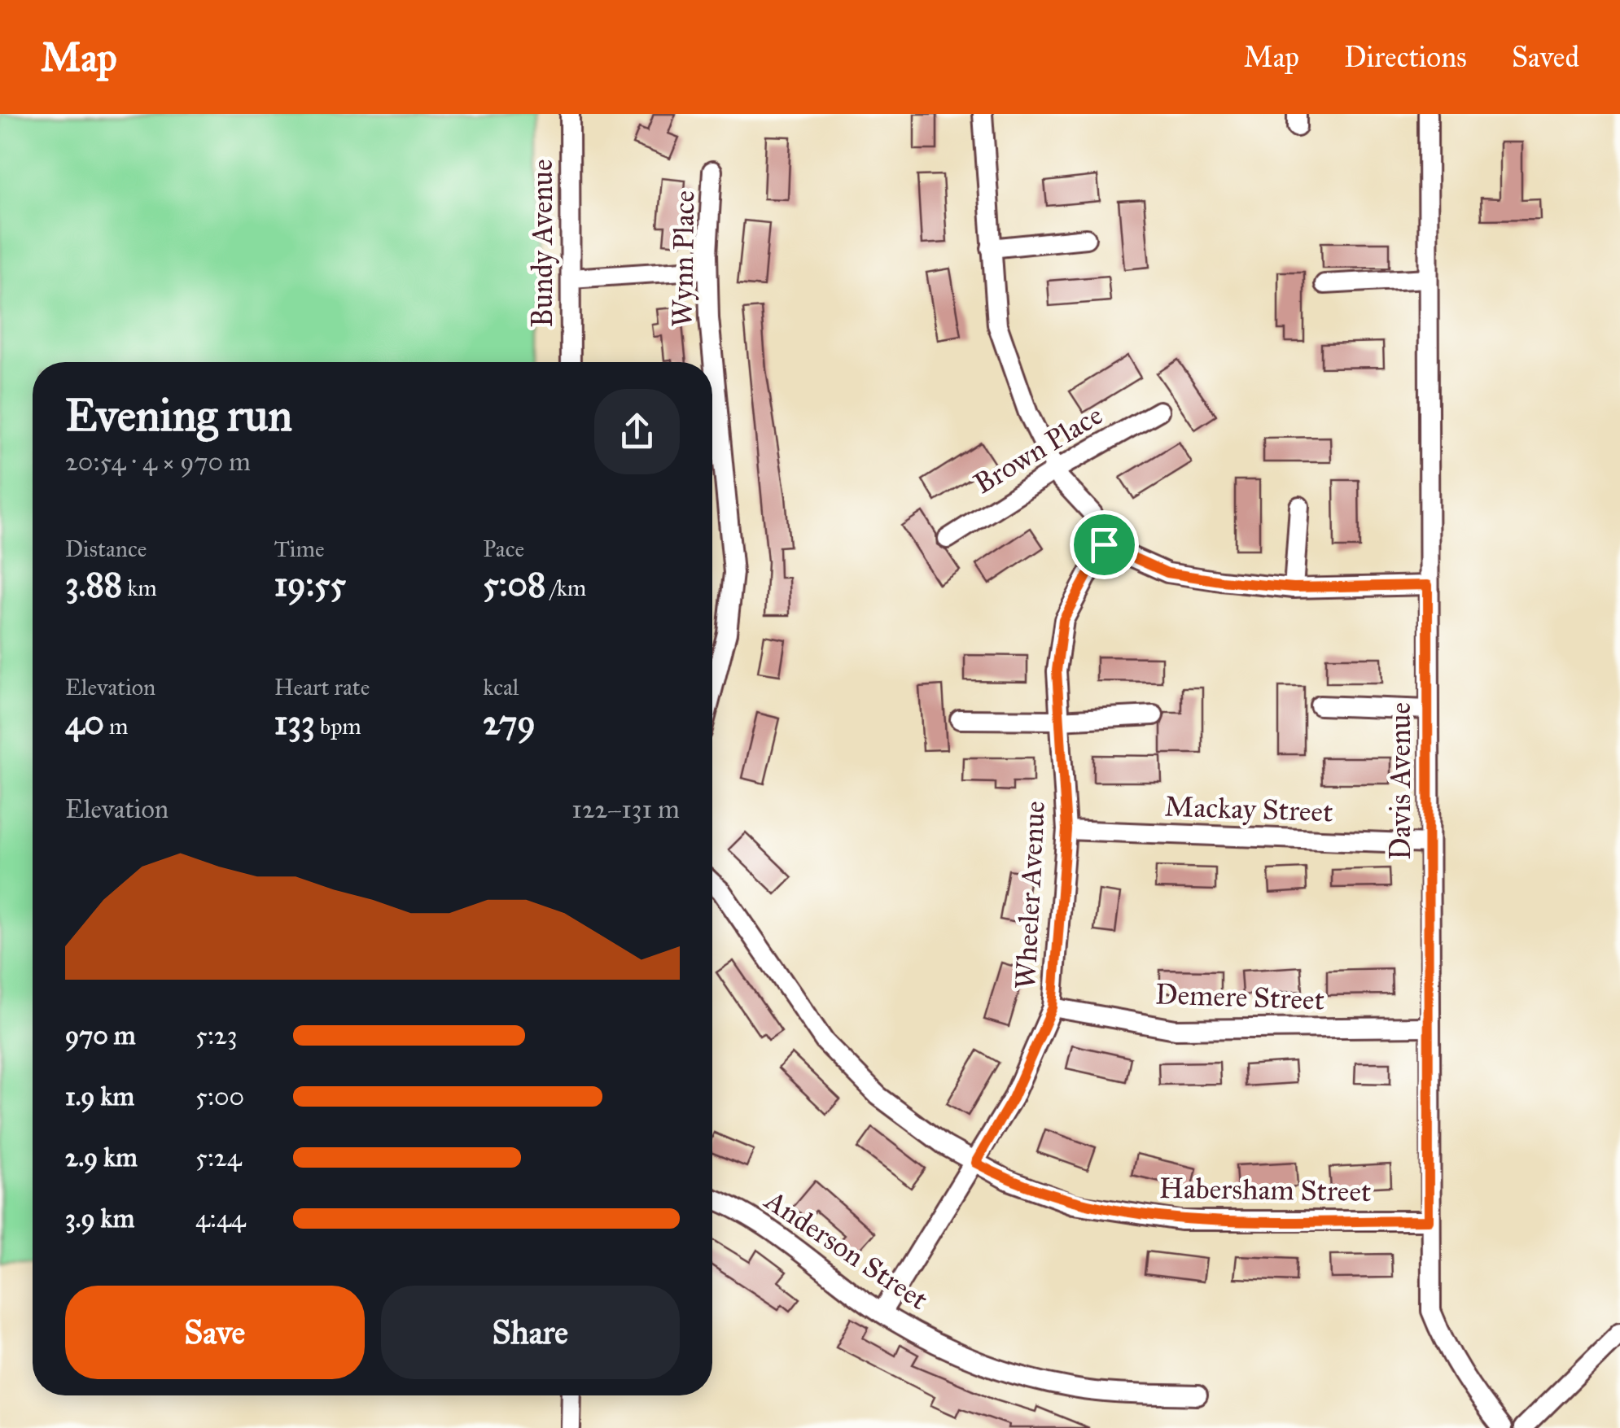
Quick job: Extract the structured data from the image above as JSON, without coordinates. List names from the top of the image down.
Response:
{
  "streets": {
    "street": [
      "Bundy Avenue",
      "Wynn Place",
      "Brown Place",
      "Davis Avenue",
      "Mackay Street",
      "Wheeler Avenue",
      "Demere Street",
      "Habersham Street",
      "Anderson Street"
    ]
  },
  "crossings": [
    ["Davis Avenue", "Mackay Street"],
    ["Davis Avenue", "Demere Street"],
    ["Davis Avenue", "Habersham Street"],
    ["Mackay Street", "Wheeler Avenue"],
    ["Wheeler Avenue", "Demere Street"],
    ["Wheeler Avenue", "Habersham Street"],
    ["Wheeler Avenue", "Anderson Street"]
  ],
  "page": {
    "header": "Map",
    "nav": ["Map", "Directions", "Saved"],
    "heading": ["Evening run", "20:54 · 4 × 970 m"],
    "stats": [
      ["Distance", "3.88 km"],
      ["Time", "19:55"],
      ["Pace", "5:08 /km"],
      ["Elevation", "40 m"],
      ["Heart rate", "133 bpm"],
      ["kcal", "279"]
    ],
    "chart": ["Elevation", "122–131 m"],
    "list": [
      {
        "name": "970 m",
        "note": "5:23"
      },
      {
        "name": "1.9 km",
        "note": "5:00"
      },
      {
        "name": "2.9 km",
        "note": "5:24"
      },
      {
        "name": "3.9 km",
        "note": "4:44"
      }
    ],
    "buttons": ["Save", "Share"]
  }
}
